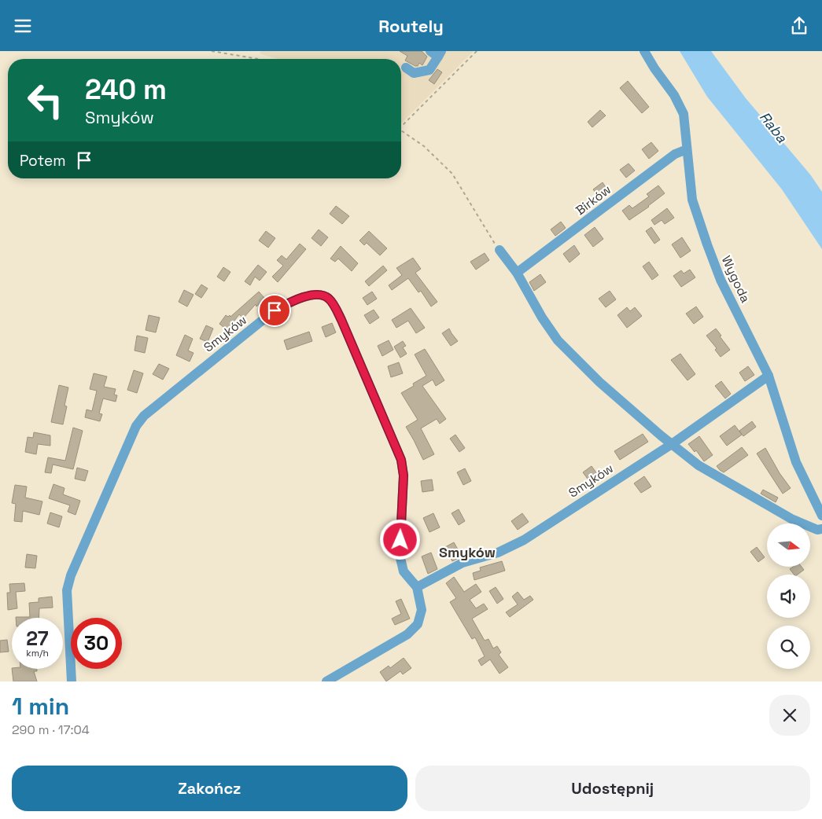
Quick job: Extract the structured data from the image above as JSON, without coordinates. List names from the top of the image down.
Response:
{
  "streets": {
    "street": ["Birków", "Wygoda", "Smyków"]
  },
  "crossings": [
    ["Birków", "Wygoda"],
    ["Wygoda", "Smyków"]
  ],
  "districts": ["Smyków"],
  "water": ["Raba"],
  "north": "right",
  "page": {
    "header": "Routely",
    "turn": ["240 m", "Smyków"],
    "then": "Potem",
    "speed": "27 km/h",
    "limit": "30",
    "heading": ["1 min", "290 m · 17:04"],
    "buttons": ["Zakończ", "Udostępnij"]
  }
}
